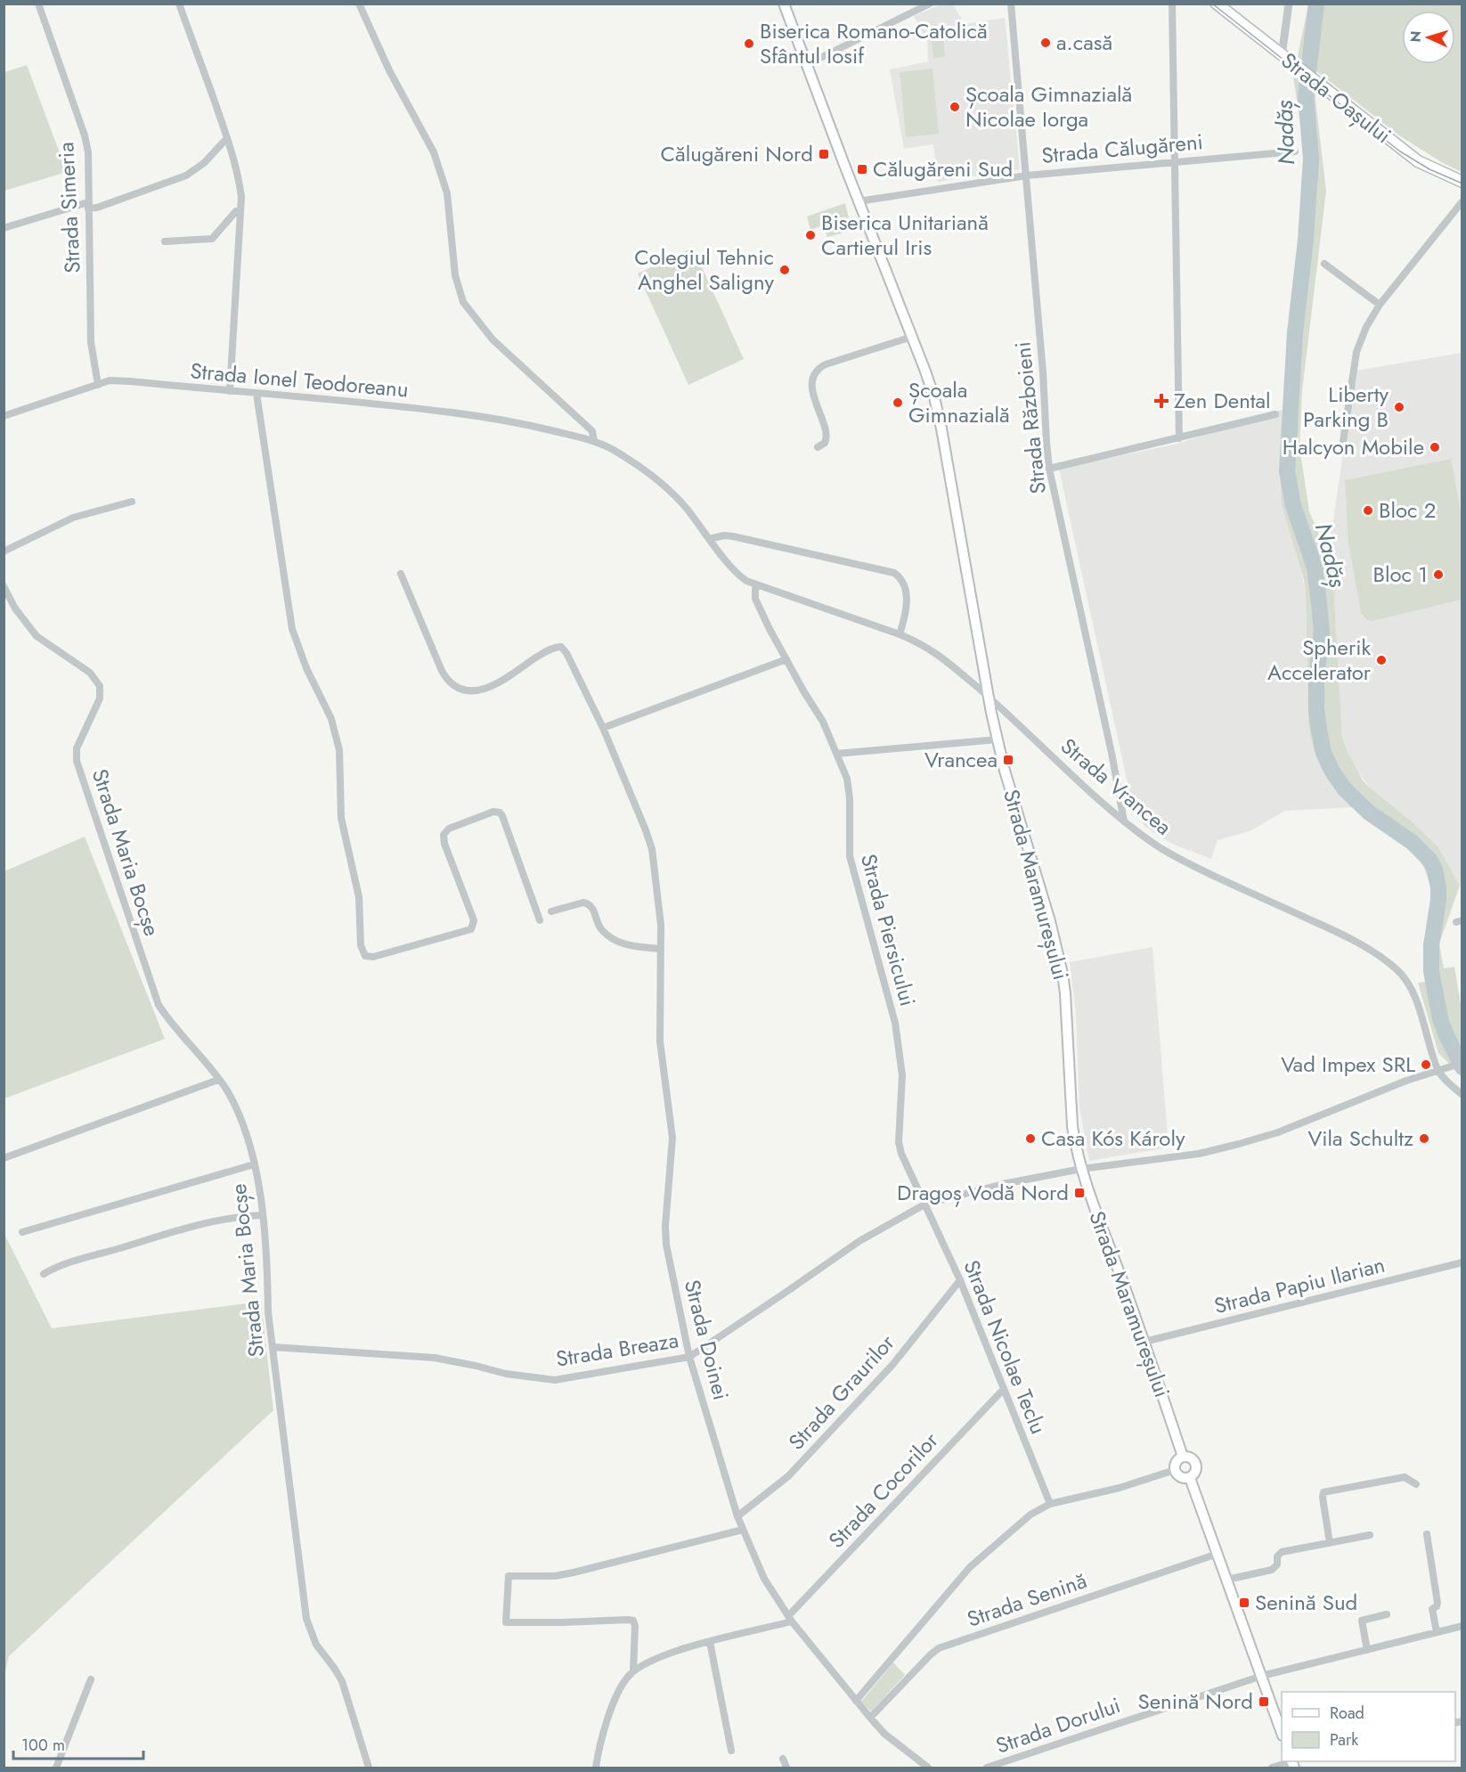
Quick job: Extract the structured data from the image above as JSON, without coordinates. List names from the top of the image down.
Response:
{
  "streets": {
    "main road": ["Strada Oașului", "Strada Maramureșului"],
    "street": [
      "Strada Călugăreni",
      "Strada Simeria",
      "Strada Ionel Teodoreanu",
      "Strada Războieni",
      "Strada Vrancea",
      "Strada Maria Bocșe",
      "Strada Piersicului",
      "Strada Papiu Ilarian",
      "Strada Doinei",
      "Strada Nicolae Teclu",
      "Strada Breaza",
      "Strada Graurilor",
      "Strada Cocorilor",
      "Strada Senină",
      "Strada Dorului"
    ]
  },
  "crossings": [
    ["Strada Călugăreni", "Strada Războieni"],
    ["Strada Călugăreni", "Strada Maramureșului"],
    ["Strada Simeria", "Strada Ionel Teodoreanu"],
    ["Strada Războieni", "Strada Vrancea"],
    ["Strada Vrancea", "Strada Maramureșului"],
    ["Strada Vrancea", "Strada Breaza"],
    ["Strada Maria Bocșe", "Strada Breaza"],
    ["Strada Maramureșului", "Strada Papiu Ilarian"],
    ["Strada Maramureșului", "Strada Breaza"],
    ["Strada Maramureșului", "Strada Senină"],
    ["Strada Maramureșului", "Strada Dorului"],
    ["Strada Piersicului", "Strada Nicolae Teclu"],
    ["Strada Piersicului", "Strada Breaza"],
    ["Strada Doinei", "Strada Breaza"],
    ["Strada Doinei", "Strada Graurilor"],
    ["Strada Doinei", "Strada Cocorilor"],
    ["Strada Doinei", "Strada Senină"],
    ["Strada Nicolae Teclu", "Strada Breaza"],
    ["Strada Nicolae Teclu", "Strada Graurilor"],
    ["Strada Nicolae Teclu", "Strada Cocorilor"]
  ],
  "water": ["Nadăș"],
  "places": {
    "other": [
      "a.casă",
      "Biserica Romano-Catolică Sfântul Iosif",
      "Școala Gimnazială Nicolae Iorga",
      "Biserica Unitariană Cartierul Iris",
      "Colegiul Tehnic Anghel Saligny",
      "Școala Gimnazială",
      "Liberty Parking B",
      "Halcyon Mobile",
      "Bloc 2",
      "Bloc 1",
      "Spherik Accelerator",
      "Vad Impex SRL",
      "Casa Kós Károly",
      "Vila Schultz"
    ],
    "transit": [
      "Călugăreni Nord",
      "Călugăreni Sud",
      "Vrancea",
      "Dragoș Vodă Nord",
      "Senină Sud",
      "Senină Nord"
    ],
    "health": ["Zen Dental"]
  },
  "legend": ["Road", "Park"],
  "scale_bar": "100 m",
  "north": "left"
}
